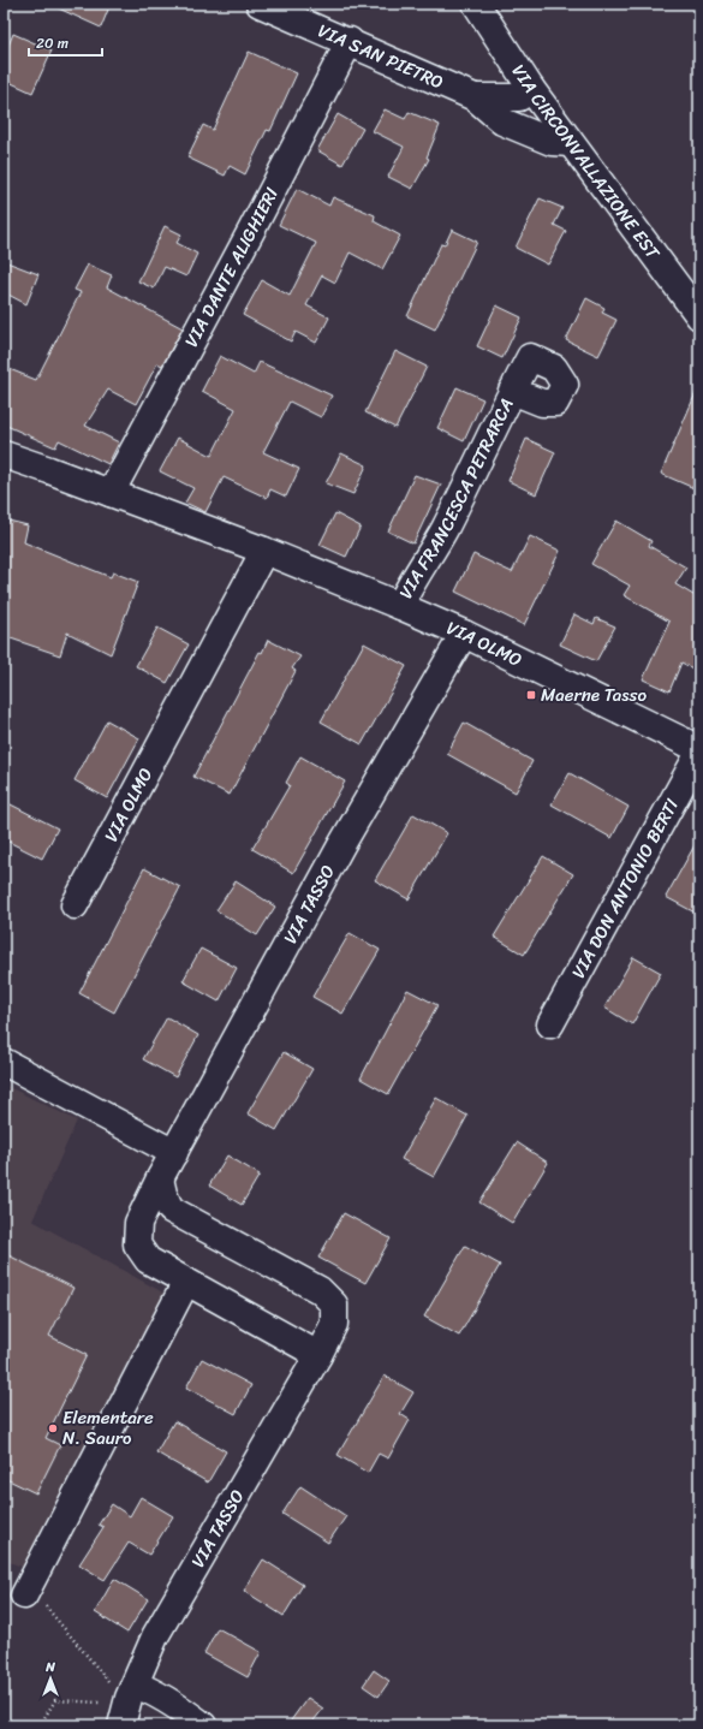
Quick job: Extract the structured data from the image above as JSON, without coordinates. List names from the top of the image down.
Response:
{
  "streets": {
    "street": [
      "VIA SAN PIETRO",
      "VIA CIRCONVALLAZIONE EST",
      "VIA DANTE ALIGHIERI",
      "VIA FRANCESCA PETRARCA",
      "VIA OLMO",
      "VIA DON ANTONIO BERTI",
      "VIA TASSO"
    ]
  },
  "crossings": [
    ["VIA SAN PIETRO", "VIA CIRCONVALLAZIONE EST"],
    ["VIA SAN PIETRO", "VIA DANTE ALIGHIERI"],
    ["VIA DANTE ALIGHIERI", "VIA OLMO"],
    ["VIA FRANCESCA PETRARCA", "VIA OLMO"],
    ["VIA OLMO", "VIA DON ANTONIO BERTI"],
    ["VIA OLMO", "VIA TASSO"]
  ],
  "places": {
    "transit": ["Maerne Tasso"],
    "other": ["Elementare N. Sauro"]
  },
  "scale_bar": "20 m",
  "north": "top"
}
